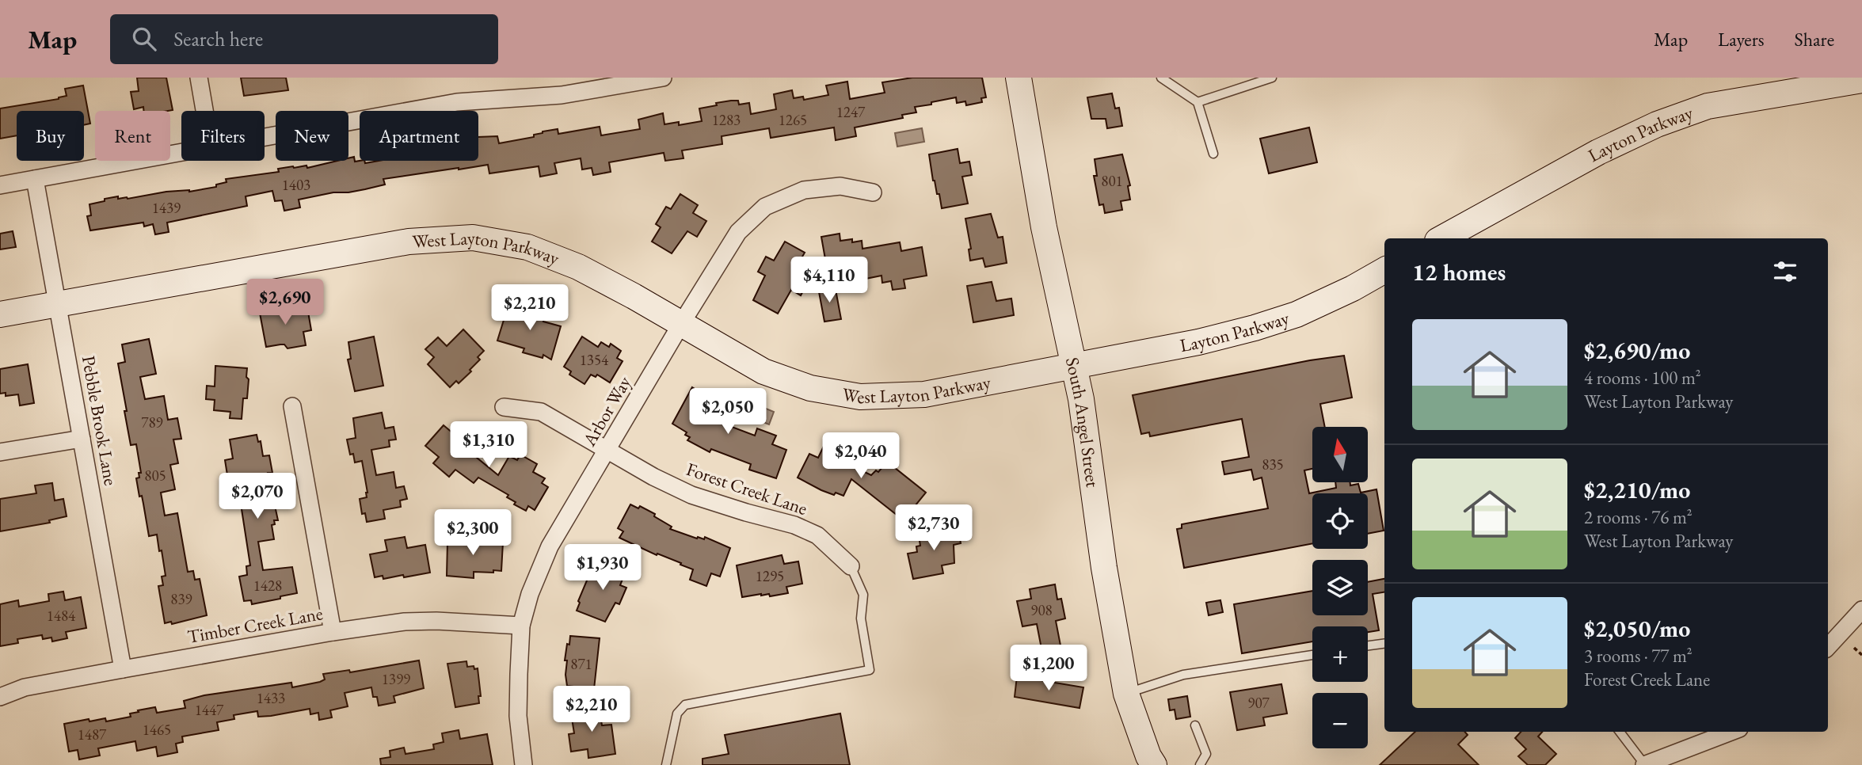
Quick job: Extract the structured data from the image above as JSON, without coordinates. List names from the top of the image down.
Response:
{
  "streets": {
    "main road": ["Layton Parkway", "West Layton Parkway", "South Angel Street"],
    "street": [
      "Arbor Way",
      "Pebble Brook Lane",
      "Forest Creek Lane",
      "Timber Creek Lane"
    ]
  },
  "crossings": [
    ["Layton Parkway", "West Layton Parkway"],
    ["Layton Parkway", "South Angel Street"],
    ["West Layton Parkway", "Arbor Way"],
    ["West Layton Parkway", "Pebble Brook Lane"],
    ["West Layton Parkway", "South Angel Street"],
    ["Arbor Way", "Forest Creek Lane"],
    ["Arbor Way", "Timber Creek Lane"],
    ["Pebble Brook Lane", "Timber Creek Lane"]
  ],
  "house_numbers": [
    "1247",
    "1283",
    "1265",
    "801",
    "1403",
    "1439",
    "1354",
    "789",
    "835",
    "805",
    "1295",
    "1428",
    "839",
    "908",
    "1484",
    "871",
    "1399",
    "1433",
    "907",
    "1447",
    "1465",
    "1487"
  ],
  "north": "top",
  "page": {
    "header": "Map",
    "search": "Search here",
    "nav": ["Map", "Layers", "Share"],
    "chip": [
      "Buy",
      "Rent",
      "Filters",
      "New",
      "Apartment"
    ],
    "heading": "12 homes",
    "price": [
      "$4,110",
      "$2,690",
      "$2,210",
      "$2,050",
      "$1,310",
      "$2,040",
      "$2,070",
      "$2,730",
      "$2,300",
      "$1,930",
      "$1,200",
      "$2,210"
    ],
    "list": [
      {
        "name": "$2,690/mo",
        "note": "4 rooms · 100 m² · West Layton Parkway"
      },
      {
        "name": "$2,210/mo",
        "note": "2 rooms · 76 m² · West Layton Parkway"
      },
      {
        "name": "$2,050/mo",
        "note": "3 rooms · 77 m² · Forest Creek Lane"
      }
    ],
    "map_buttons": ["+", "−"]
  }
}
